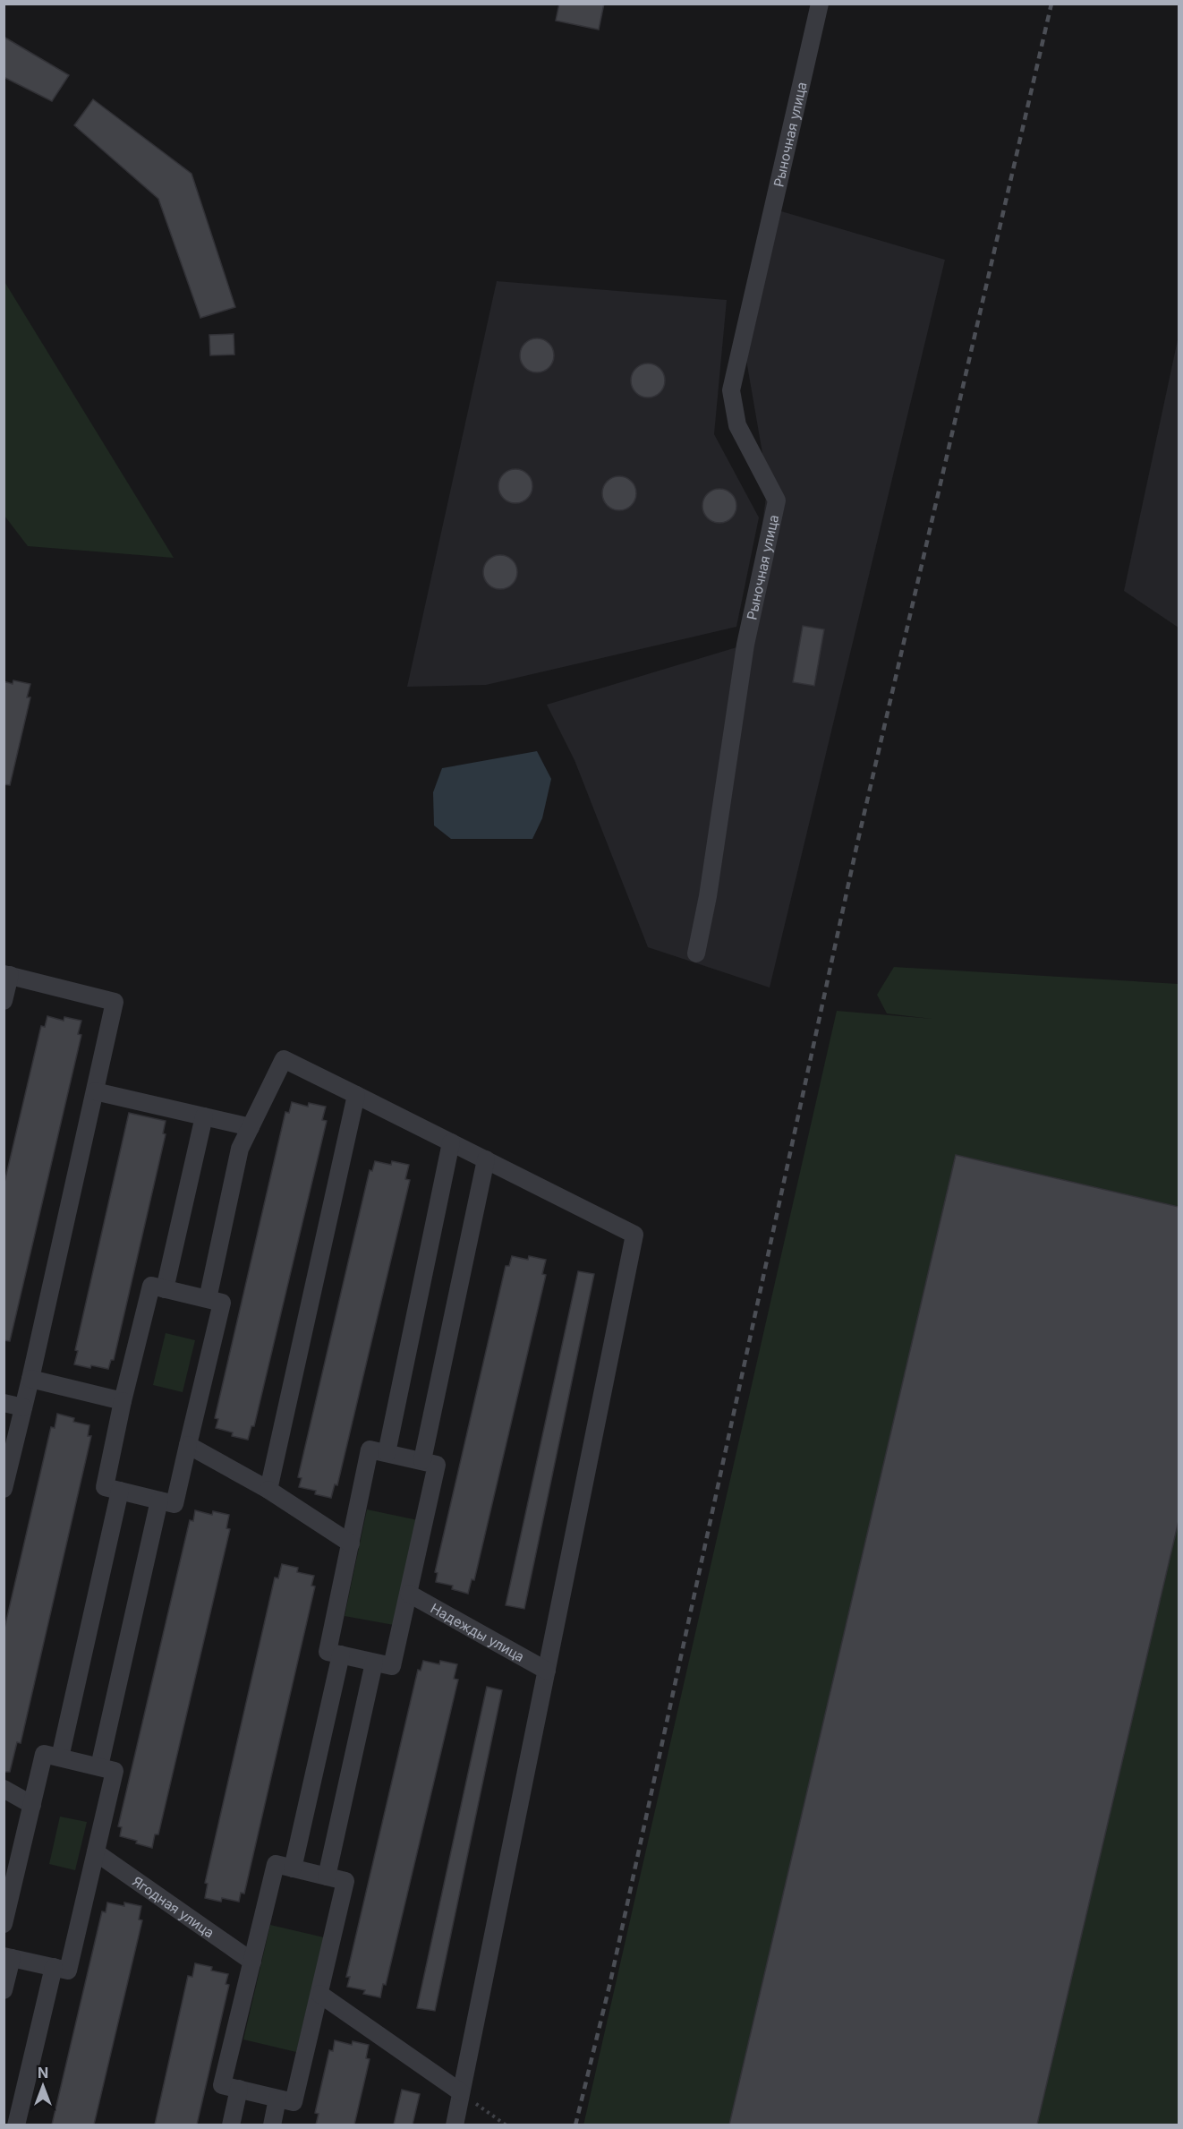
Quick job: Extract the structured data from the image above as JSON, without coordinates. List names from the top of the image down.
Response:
{
  "streets": {
    "street": ["Рыночная улица", "Надежды улица", "Ягодная улица"]
  },
  "north": "top"
}
